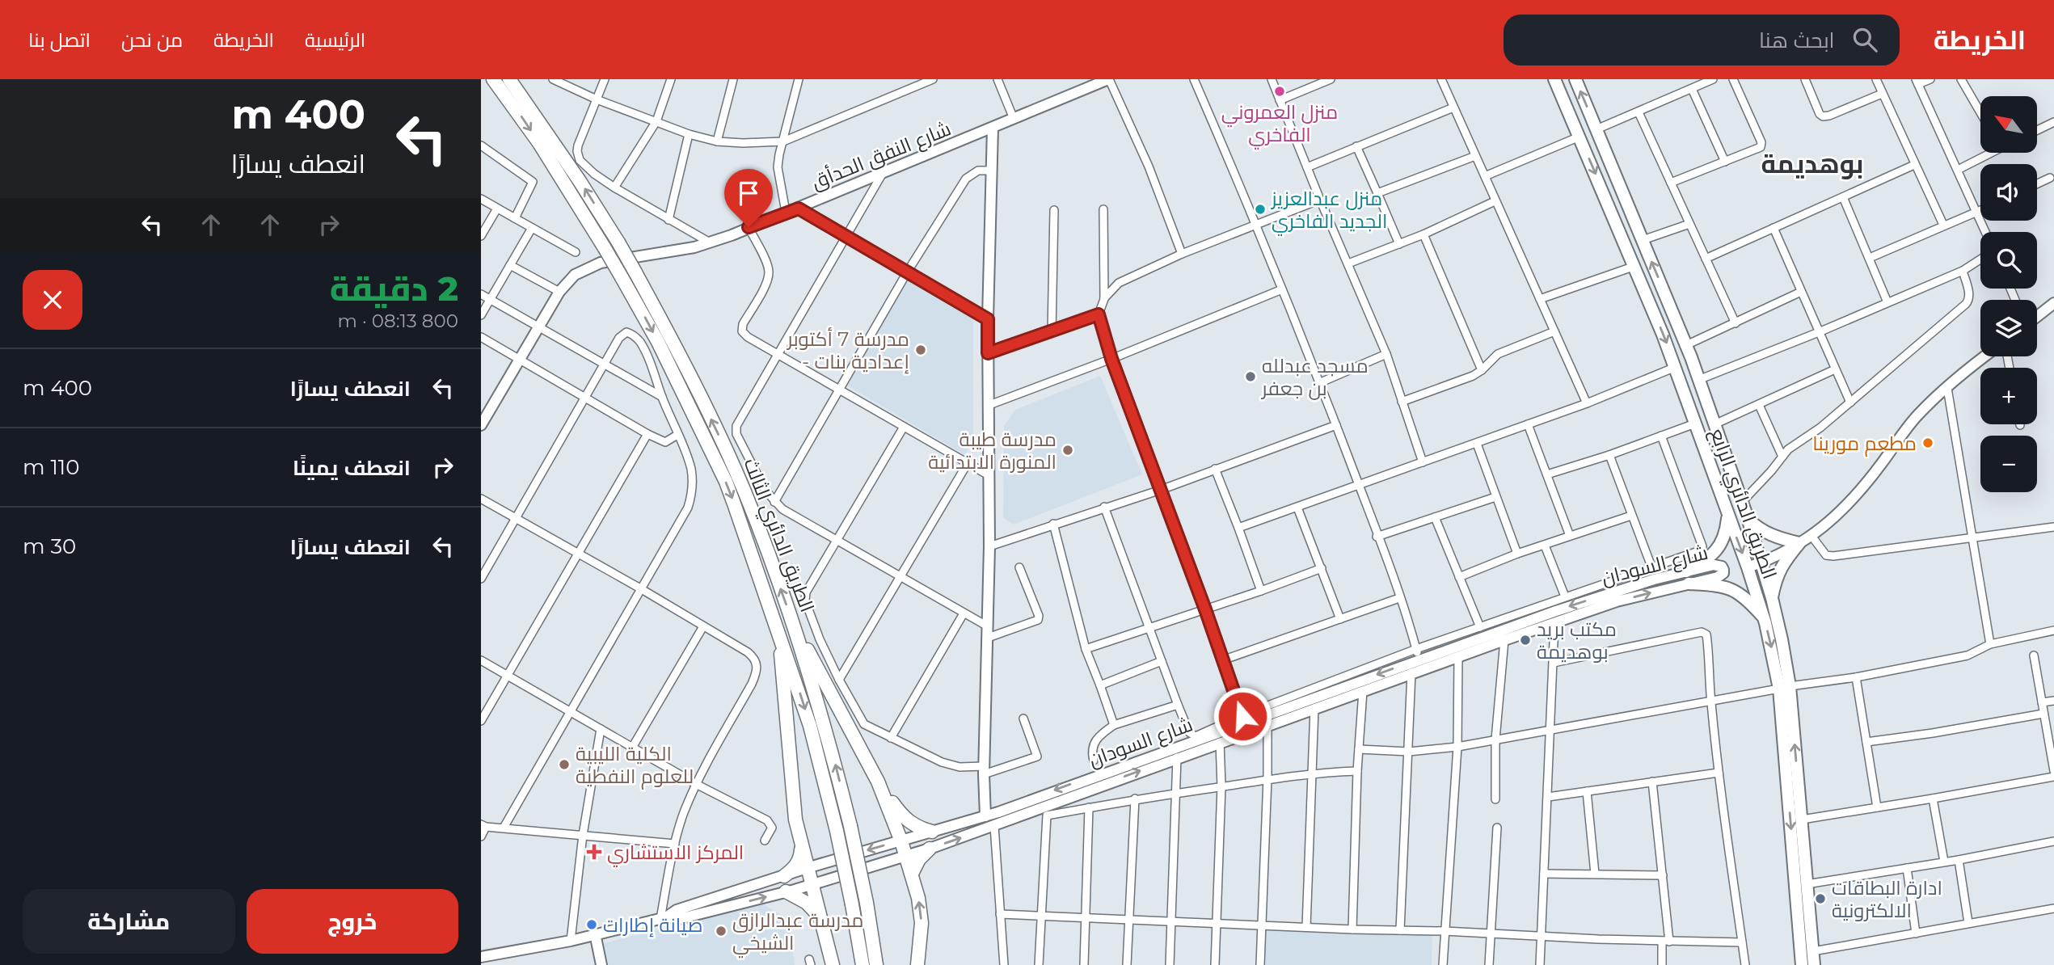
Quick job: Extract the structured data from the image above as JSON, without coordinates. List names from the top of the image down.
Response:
{
  "streets": {
    "highway": ["الطريق الدائري الثالث"],
    "main road": ["شارع النفق الحدأق", "الطريق الدائري الرابع", "شارع السودان"]
  },
  "districts": ["بوهديمة"],
  "places": {
    "other": [
      "منزل العمروني الفاخري",
      "منزل عبدالعزيز الجديد الفاخري",
      "مدرسة 7 أكتوبر - إعدادية بنات",
      "مسجد عبدلله بن جعفر",
      "مطعم مورينا",
      "مدرسة طيبة المنورة الابتدائية",
      "مكتب بريد بوهديمة",
      "الكلية الليبية للعلوم النفطية",
      "ادارة البطاقات الالكترونية",
      "صيانة إطارات",
      "مدرسة عبدالرازق الشيخي"
    ],
    "health": ["المركز الاستشاري"]
  },
  "north": "top left",
  "page": {
    "header": "الخريطة",
    "search": "ابحث هنا",
    "nav": [
      "الرئيسية",
      "الخريطة",
      "من نحن",
      "اتصل بنا"
    ],
    "turn": ["400 m", "انعطف يسارًا"],
    "map_buttons": ["+", "−"],
    "heading": ["2 دقيقة", "800 m · 08:13"],
    "list": [
      {
        "name": "انعطف يسارًا",
        "value": "400 m"
      },
      {
        "name": "انعطف يمينًا",
        "value": "110 m"
      },
      {
        "name": "انعطف يسارًا",
        "value": "30 m"
      }
    ],
    "buttons": ["خروج", "مشاركة"]
  }
}
